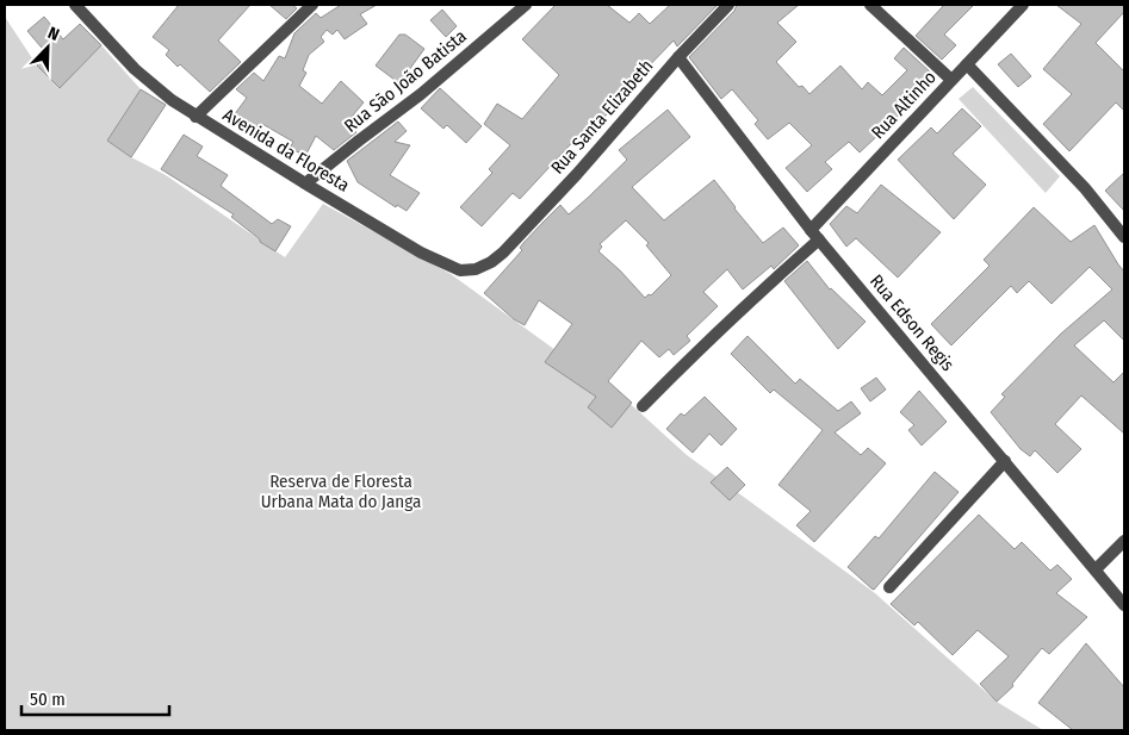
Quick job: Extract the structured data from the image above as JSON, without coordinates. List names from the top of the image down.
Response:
{
  "streets": {
    "street": [
      "Rua São João Batista",
      "Rua Altinho",
      "Rua Santa Elizabeth",
      "Avenida da Floresta",
      "Rua Edson Regis"
    ]
  },
  "crossings": [
    ["Rua São João Batista", "Avenida da Floresta"],
    ["Rua Altinho", "Rua Edson Regis"],
    ["Rua Santa Elizabeth", "Avenida da Floresta"],
    ["Rua Santa Elizabeth", "Rua Edson Regis"]
  ],
  "parks": ["Reserva de Floresta Urbana Mata do Janga"],
  "scale_bar": "50 m",
  "north": "top right"
}
